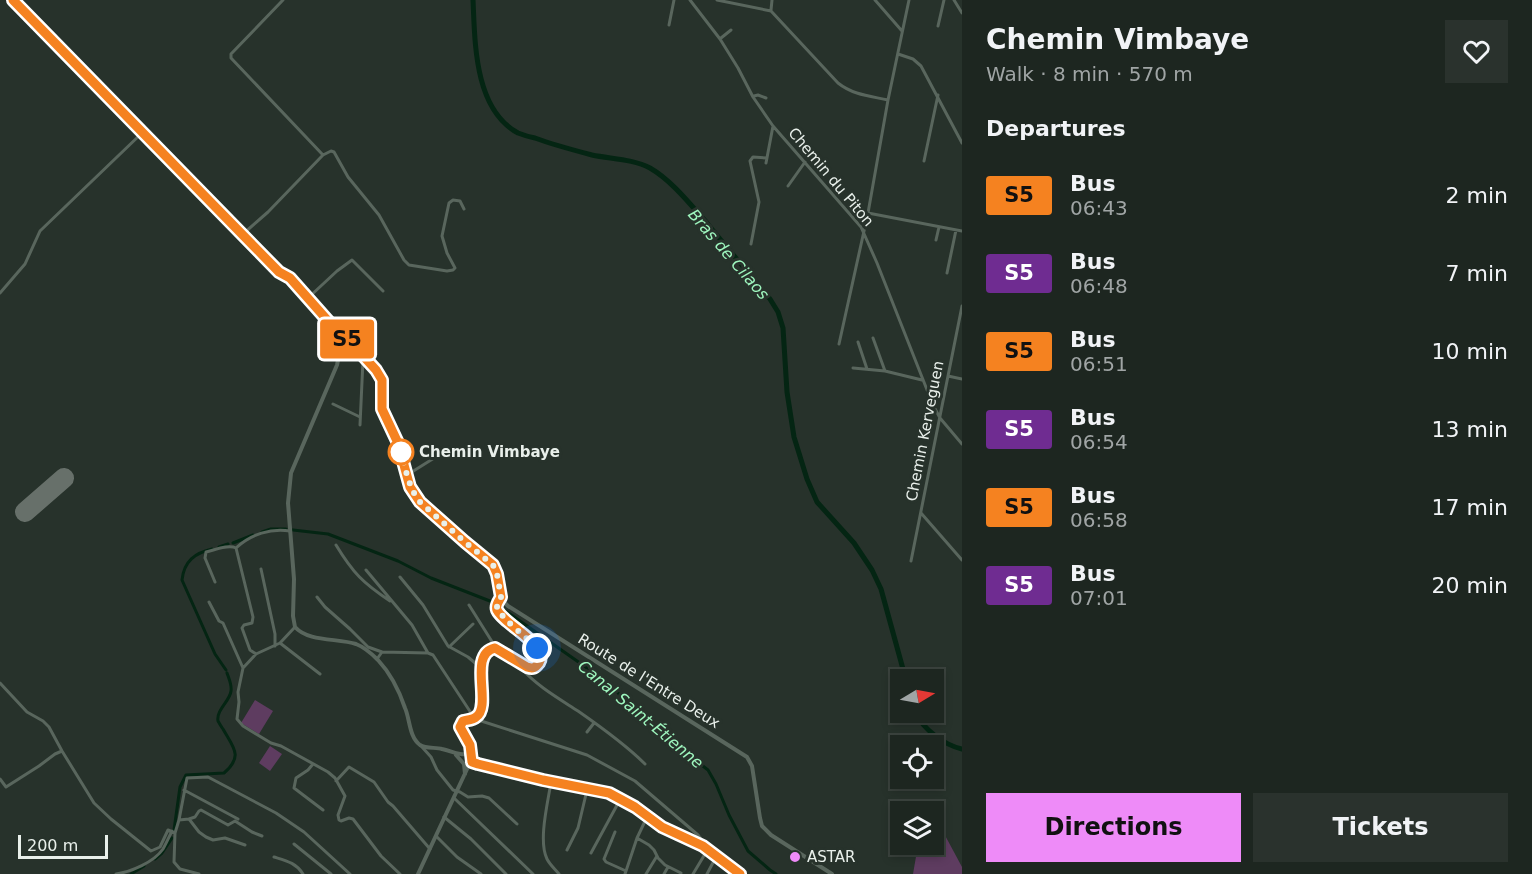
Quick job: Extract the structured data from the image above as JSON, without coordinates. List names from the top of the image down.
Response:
{
  "streets": {
    "main road": ["Route de l'Entre Deux"],
    "street": ["Chemin du Piton", "Chemin Kerveguen"]
  },
  "crossings": [
    ["Chemin du Piton", "Chemin Kerveguen"]
  ],
  "water": ["Bras de Cilaos", "Canal Saint-Étienne"],
  "places": ["Chemin Vimbaye", "ASTAR"],
  "lines": ["bus line S5"],
  "scale_bar": "200 m",
  "north": "right",
  "page": {
    "on_map": "S5",
    "heading": [
      ["Chemin Vimbaye", "Walk · 8 min · 570 m"],
      "Departures"
    ],
    "list": [
      {
        "mark": "S5",
        "name": "Bus",
        "note": "06:43",
        "value": "2 min"
      },
      {
        "mark": "S5",
        "name": "Bus",
        "note": "06:48",
        "value": "7 min"
      },
      {
        "mark": "S5",
        "name": "Bus",
        "note": "06:51",
        "value": "10 min"
      },
      {
        "mark": "S5",
        "name": "Bus",
        "note": "06:54",
        "value": "13 min"
      },
      {
        "mark": "S5",
        "name": "Bus",
        "note": "06:58",
        "value": "17 min"
      },
      {
        "mark": "S5",
        "name": "Bus",
        "note": "07:01",
        "value": "20 min"
      }
    ],
    "buttons": ["Directions", "Tickets"],
    "scale": "200 m"
  }
}
